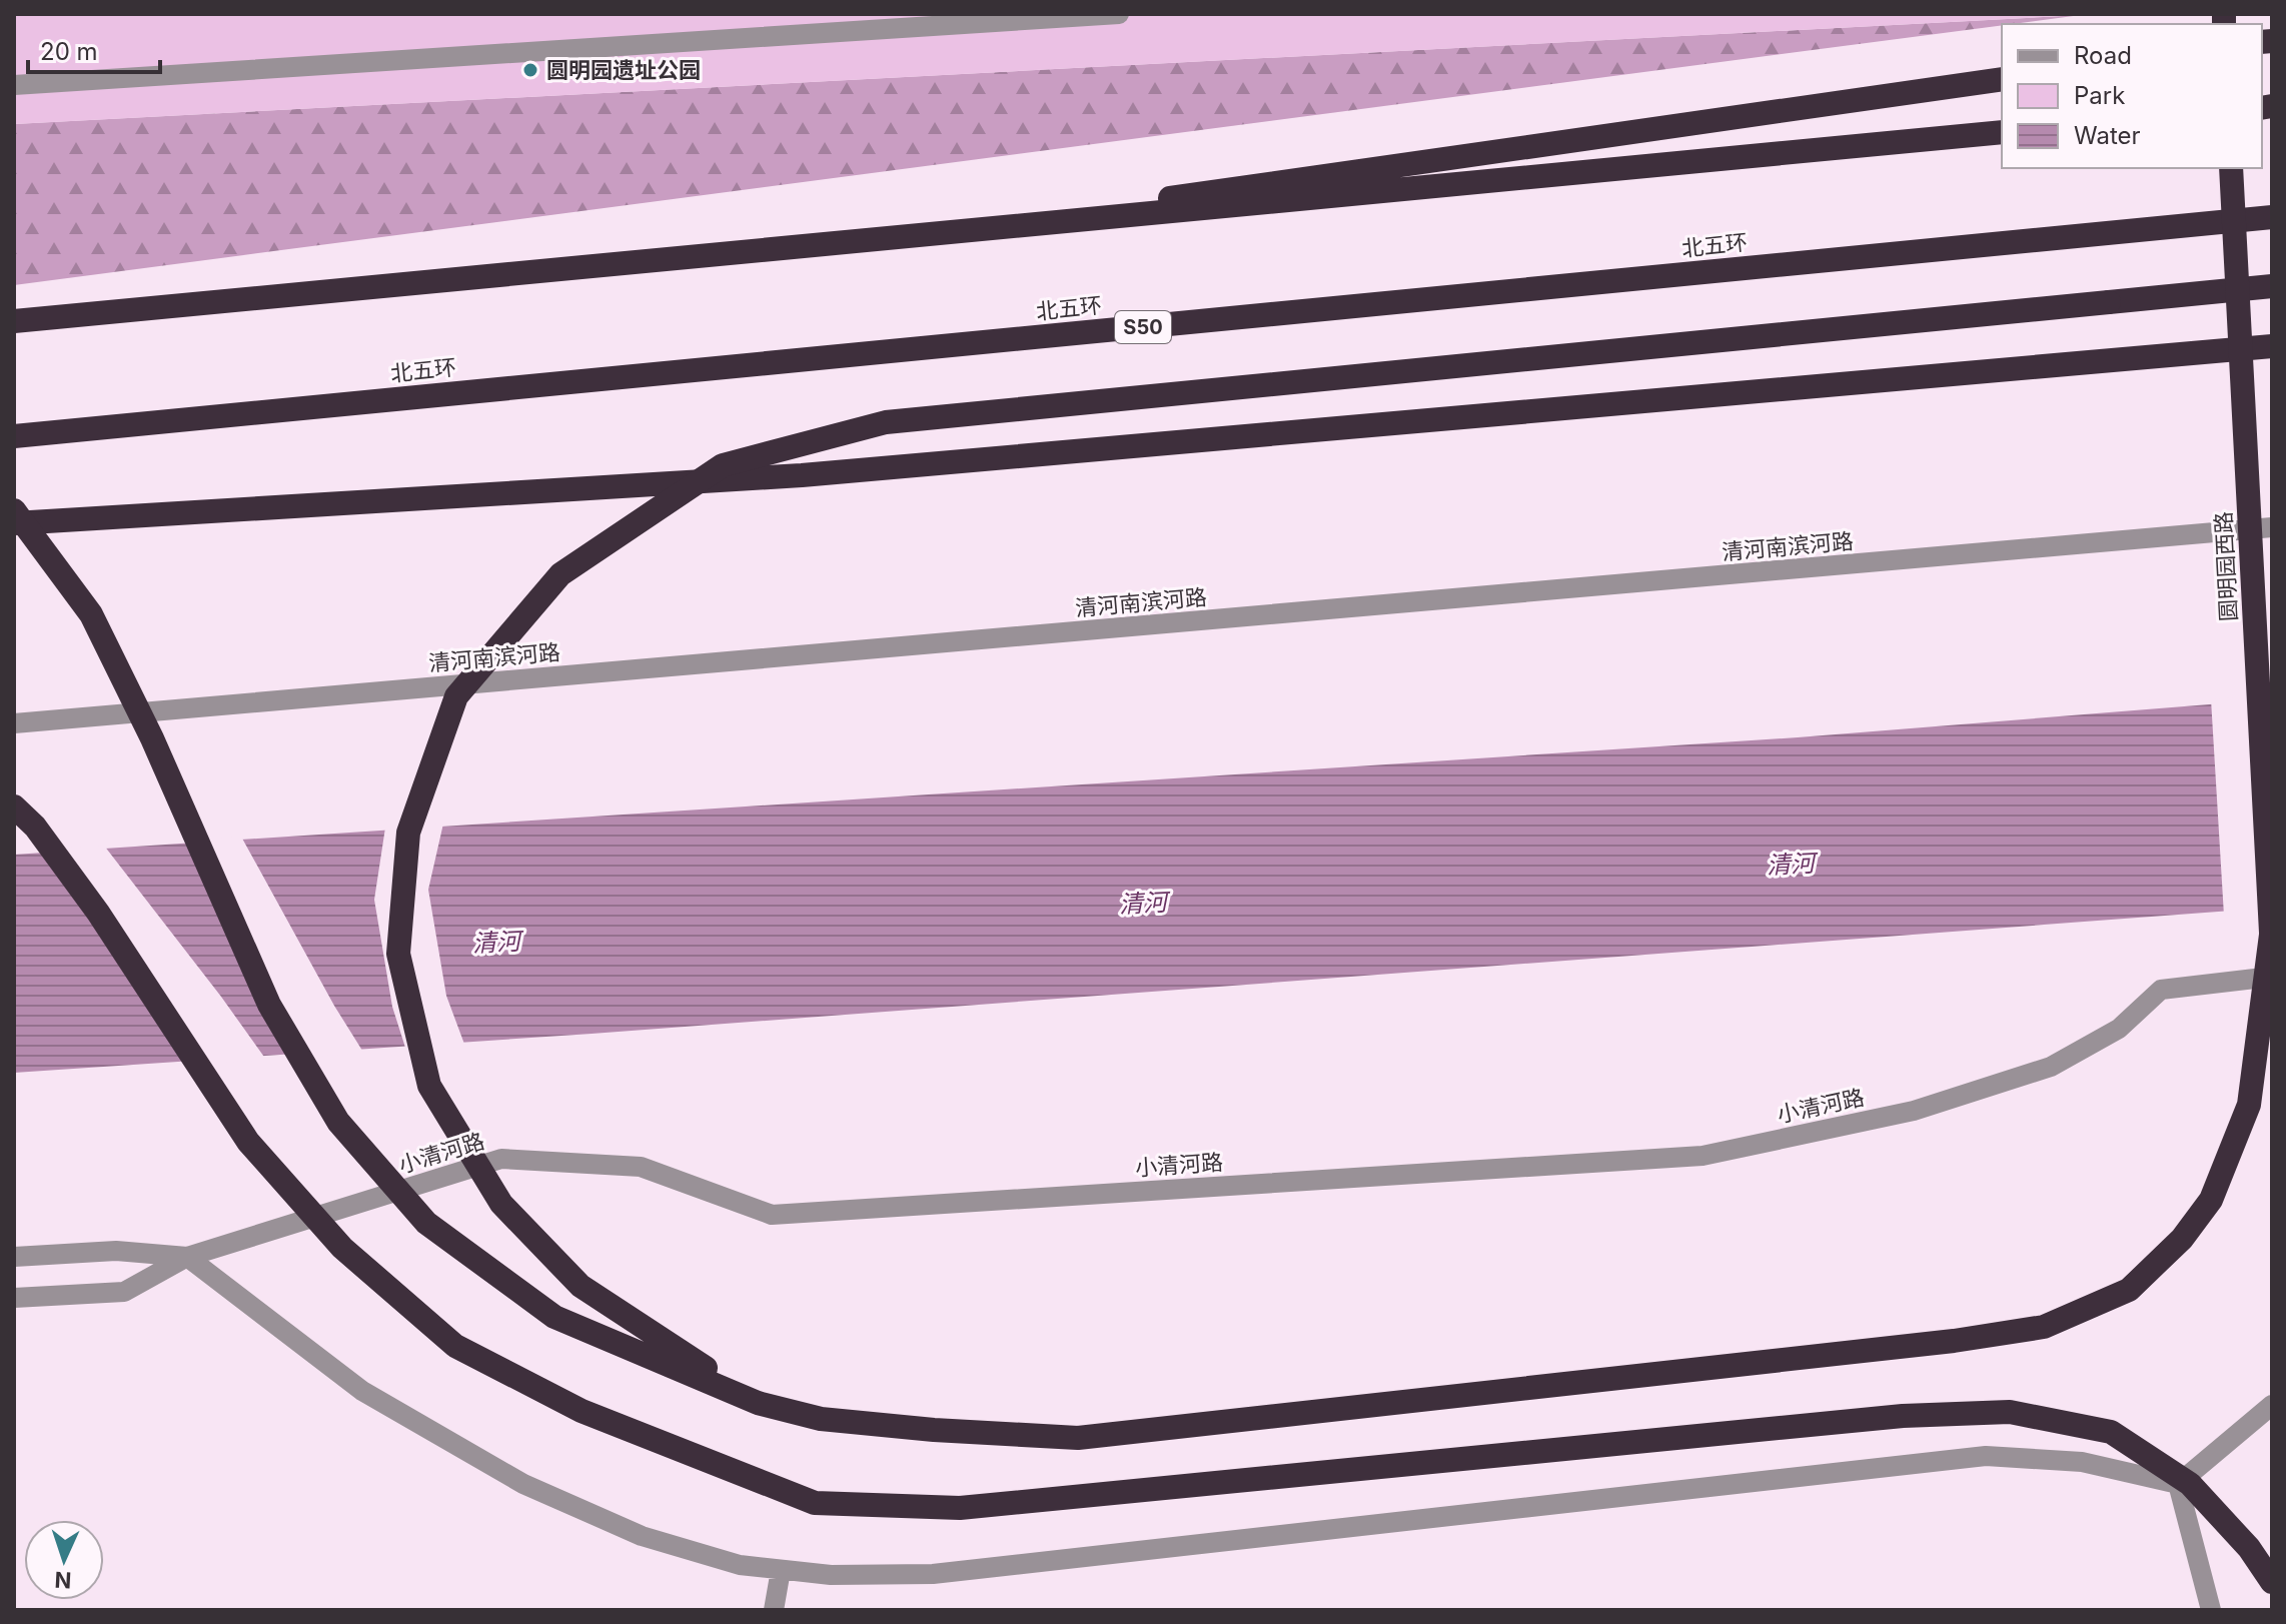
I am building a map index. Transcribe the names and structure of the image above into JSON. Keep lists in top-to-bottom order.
{
  "streets": {
    "highway": ["北五环", "S50", "圆明园西路"],
    "street": ["清河南滨河路", "小清河路"]
  },
  "water": ["清河"],
  "places": ["圆明园遗址公园"],
  "legend": ["Road", "Park", "Water"],
  "scale_bar": "20 m",
  "north": "bottom"
}
